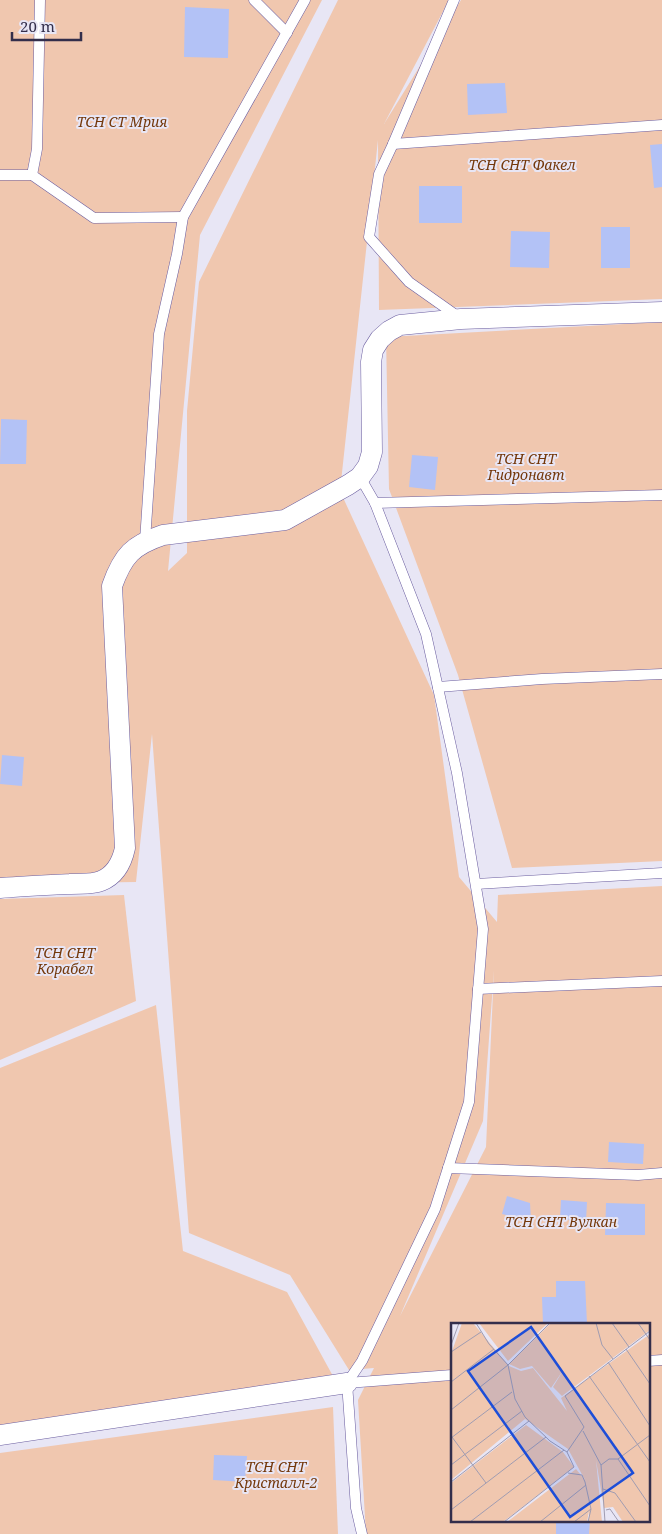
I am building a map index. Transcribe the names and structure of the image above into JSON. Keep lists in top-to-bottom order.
{
  "parks": [
    "ТСН СТ Мрия",
    "ТСН СНТ Факел",
    "ТСН СНТ Гидронавт",
    "ТСН СНТ Корабел",
    "ТСН СНТ Вулкан",
    "ТСН СНТ Кристалл-2"
  ],
  "scale_bar": "20 m"
}
